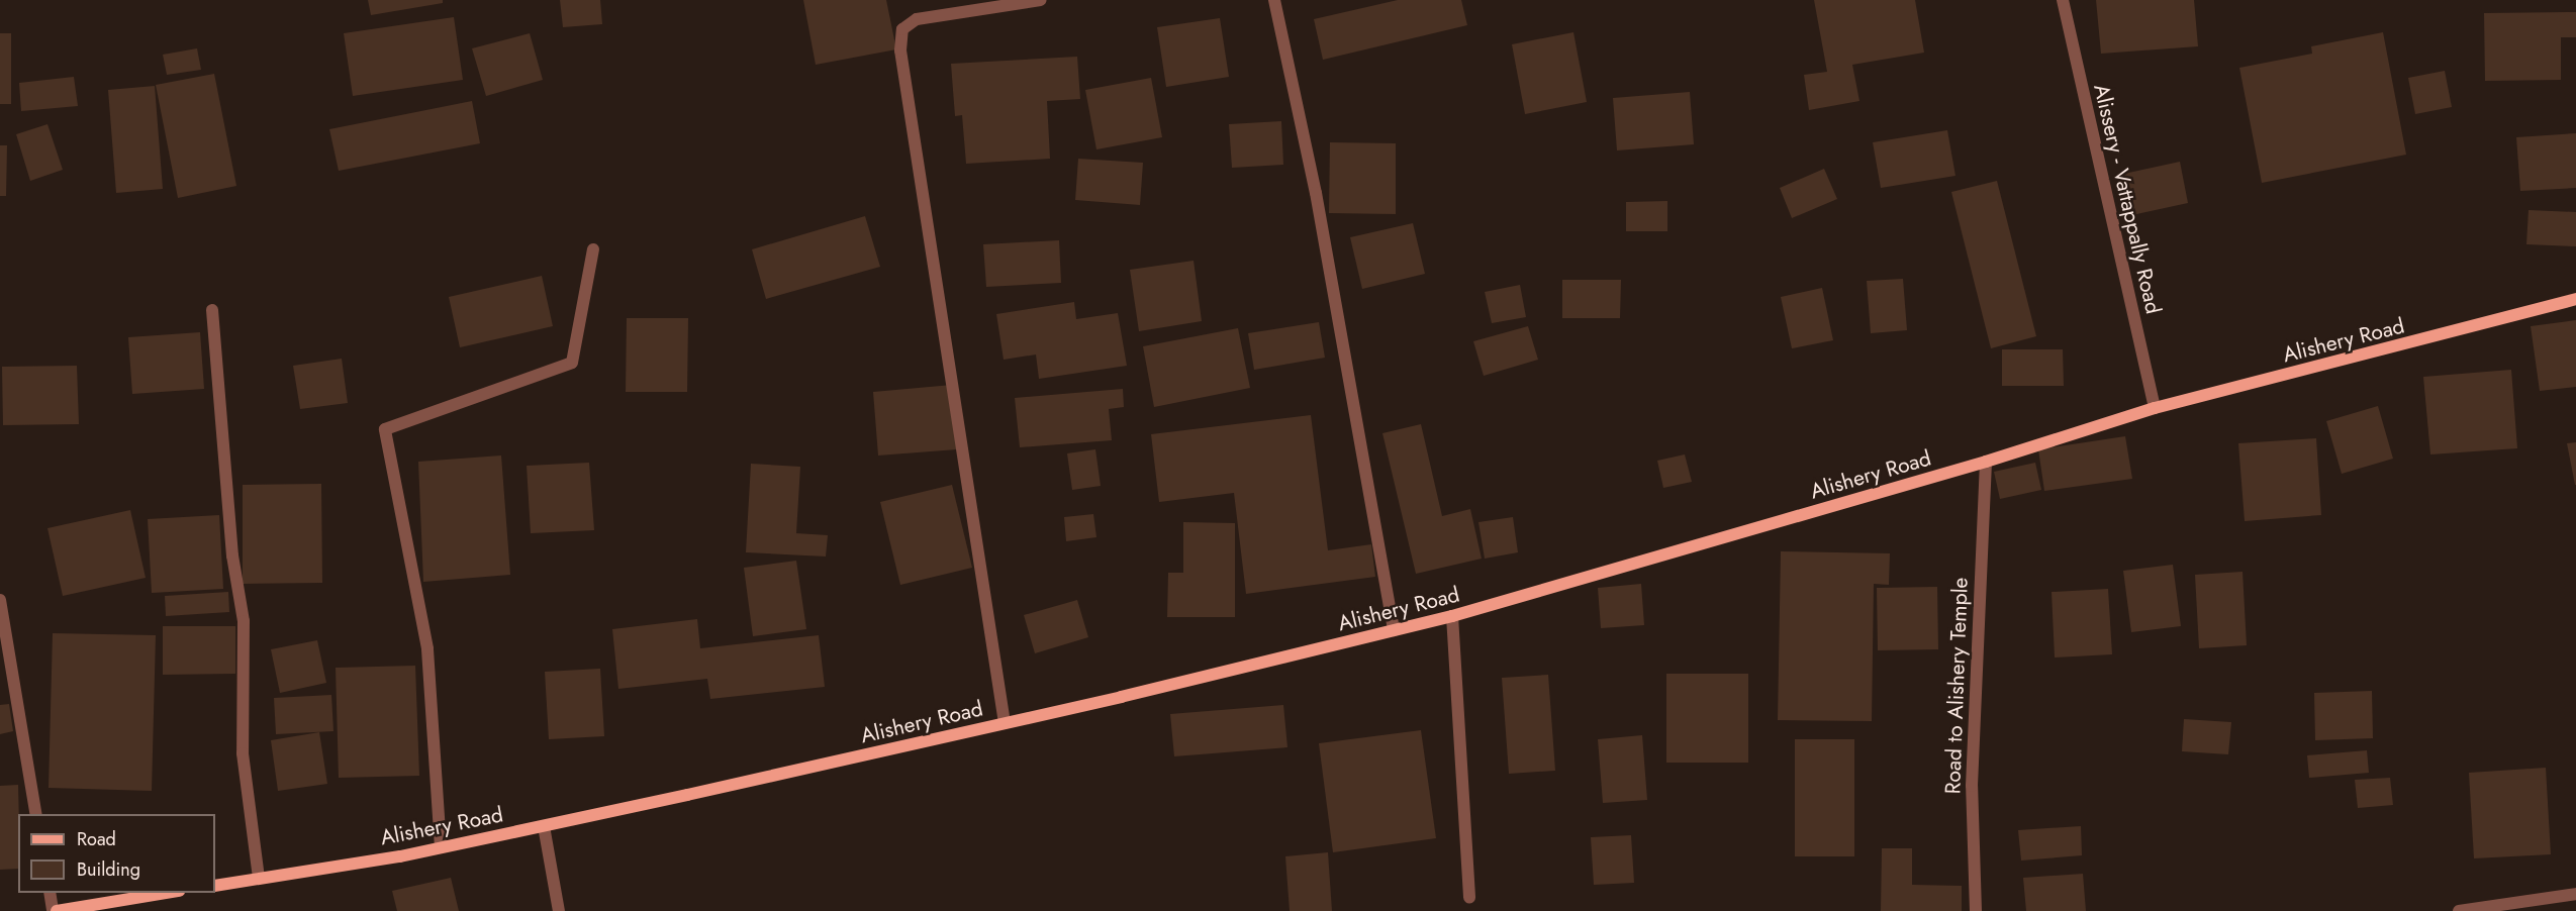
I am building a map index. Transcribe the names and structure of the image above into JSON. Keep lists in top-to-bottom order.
{
  "streets": {
    "main road": ["Alishery Road"],
    "street": ["Alissery - Vattappally Road", "Road to Alishery Temple"]
  },
  "crossings": [
    ["Alissery - Vattappally Road", "Alishery Road"],
    ["Alishery Road", "Road to Alishery Temple"]
  ],
  "legend": ["Road", "Building"]
}
